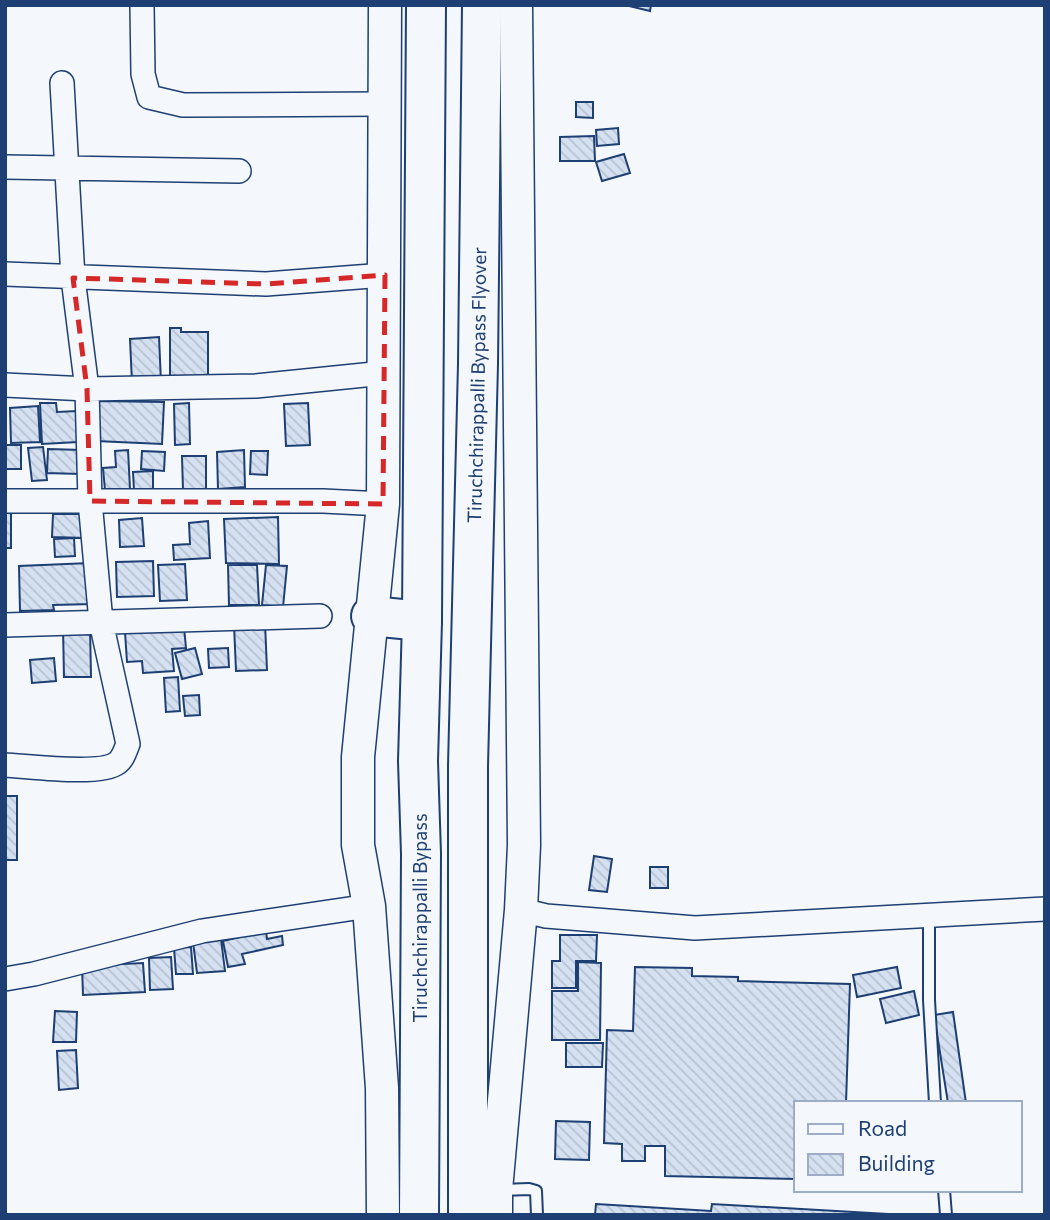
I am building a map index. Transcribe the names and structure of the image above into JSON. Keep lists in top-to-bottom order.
{
  "streets": {
    "highway": ["Tiruchchirappalli Bypass Flyover", "Tiruchchirappalli Bypass"]
  },
  "legend": ["Road", "Building"]
}
